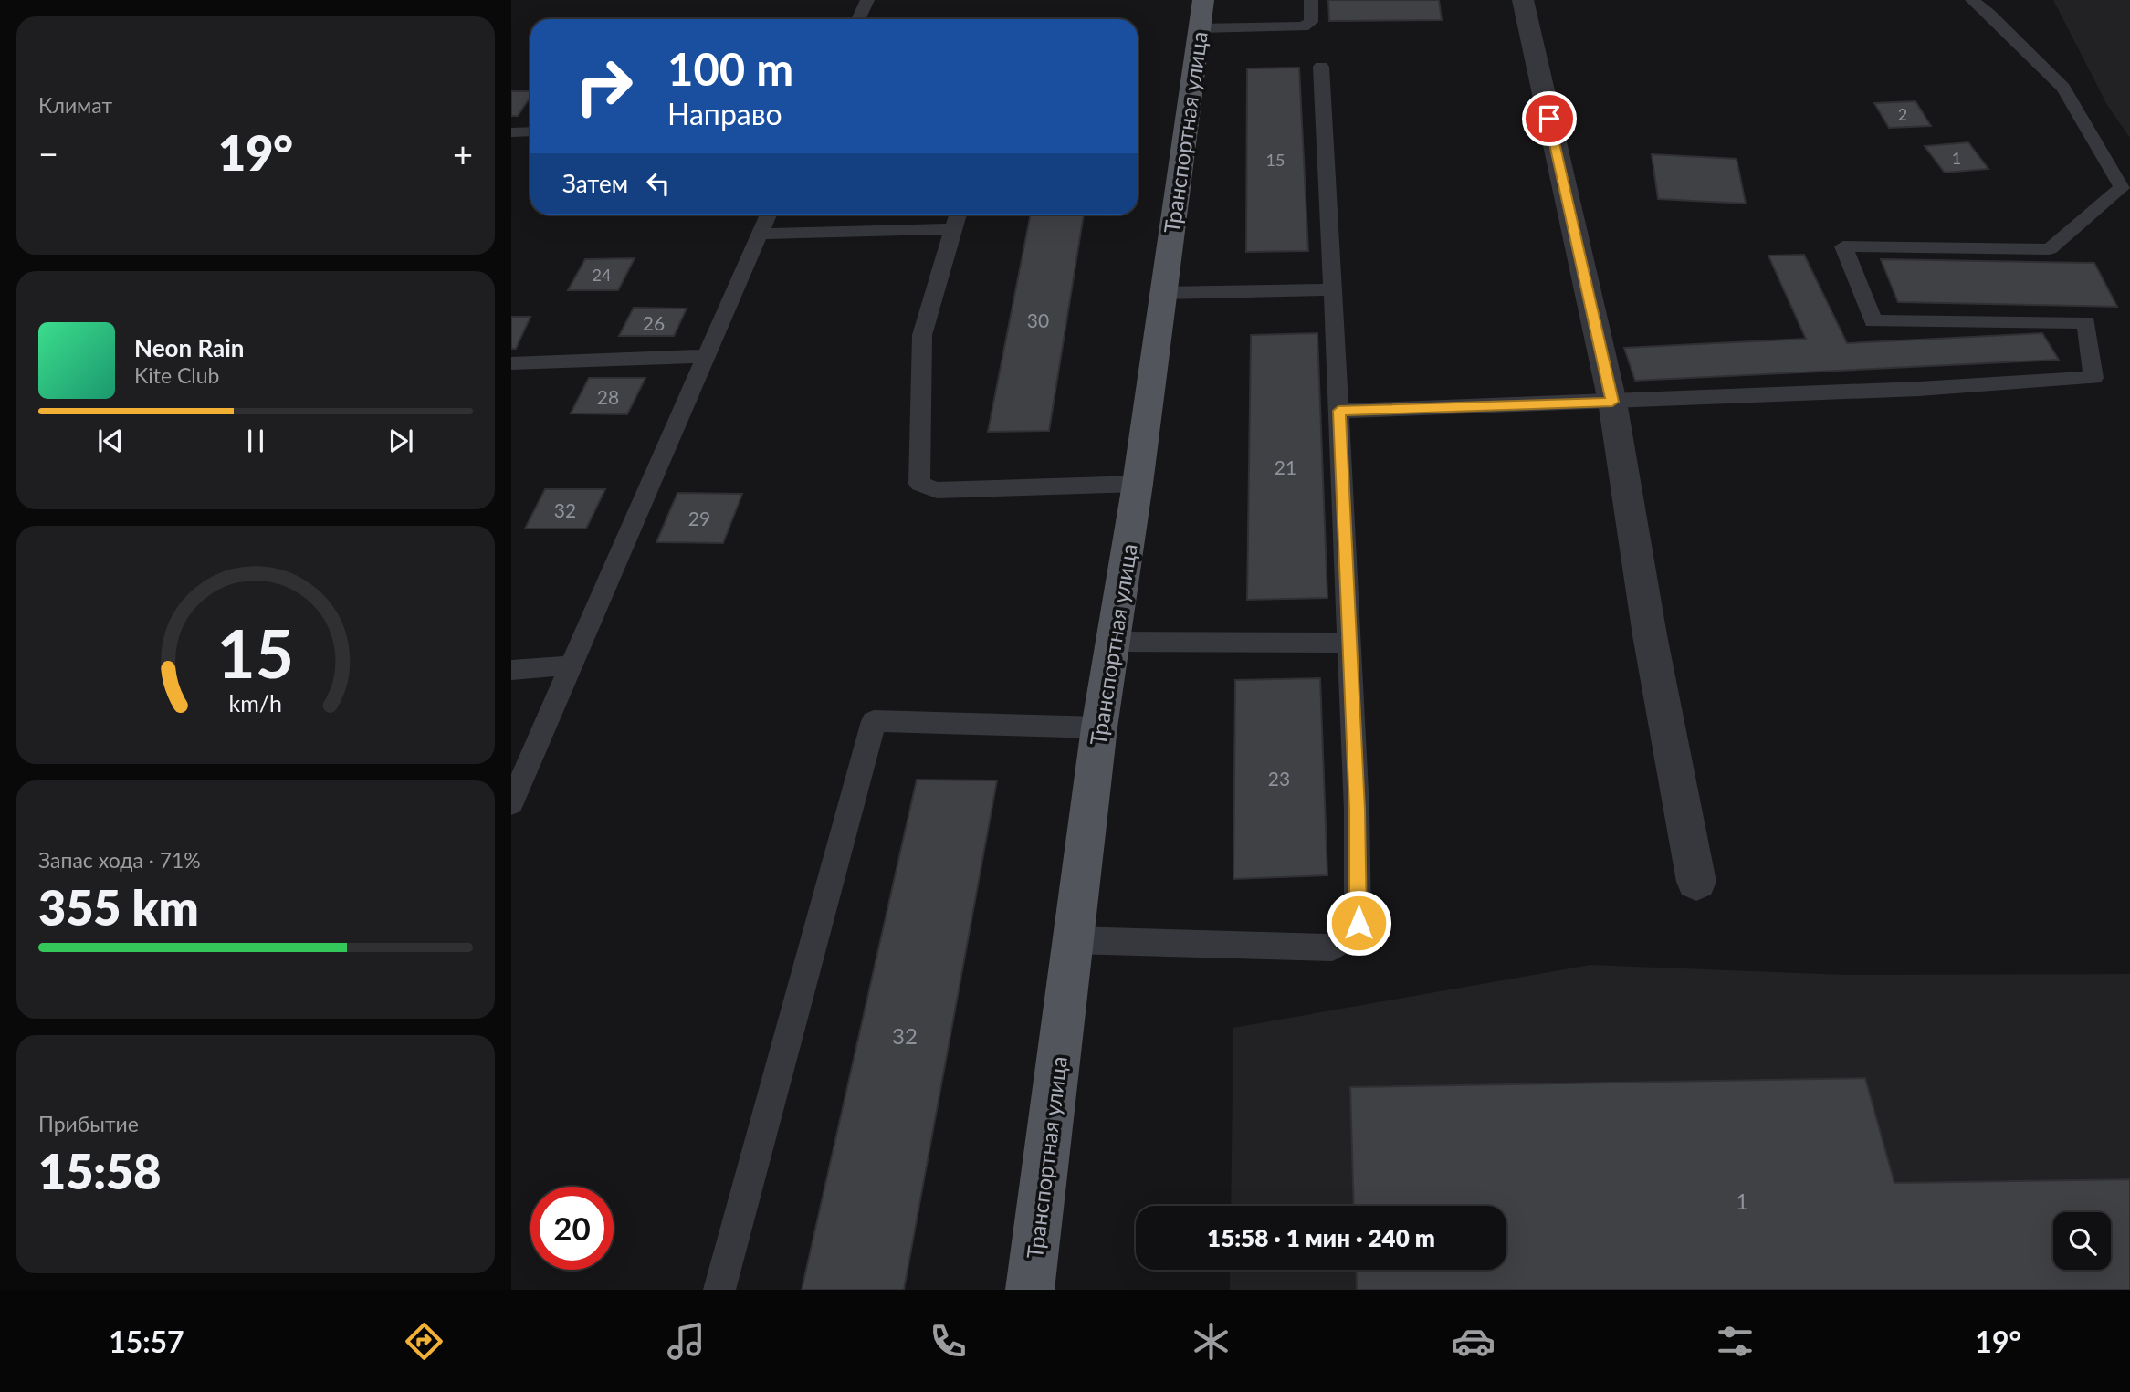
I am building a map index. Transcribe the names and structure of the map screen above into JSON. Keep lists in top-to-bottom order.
{
  "streets": {
    "main road": ["Транспортная улица"]
  },
  "house_numbers": [
    "2",
    "1",
    "15",
    "24",
    "30",
    "26",
    "28",
    "21",
    "32",
    "29",
    "23",
    "32",
    "1"
  ],
  "page": {
    "tile": [
      "Климат",
      ["Запас хода · 71%", "355 km"],
      ["Прибытие", "15:58"]
    ],
    "turn": ["100 m", "Направо"],
    "heat": ["−", "19°", "+"],
    "then": "Затем",
    "song": ["Neon Rain", "Kite Club"],
    "limit": "20",
    "trip": "15:58 · 1 мин · 240 m",
    "tabs": ["15:57", "19°"],
    "gauge": ["15", "km/h"]
  }
}
